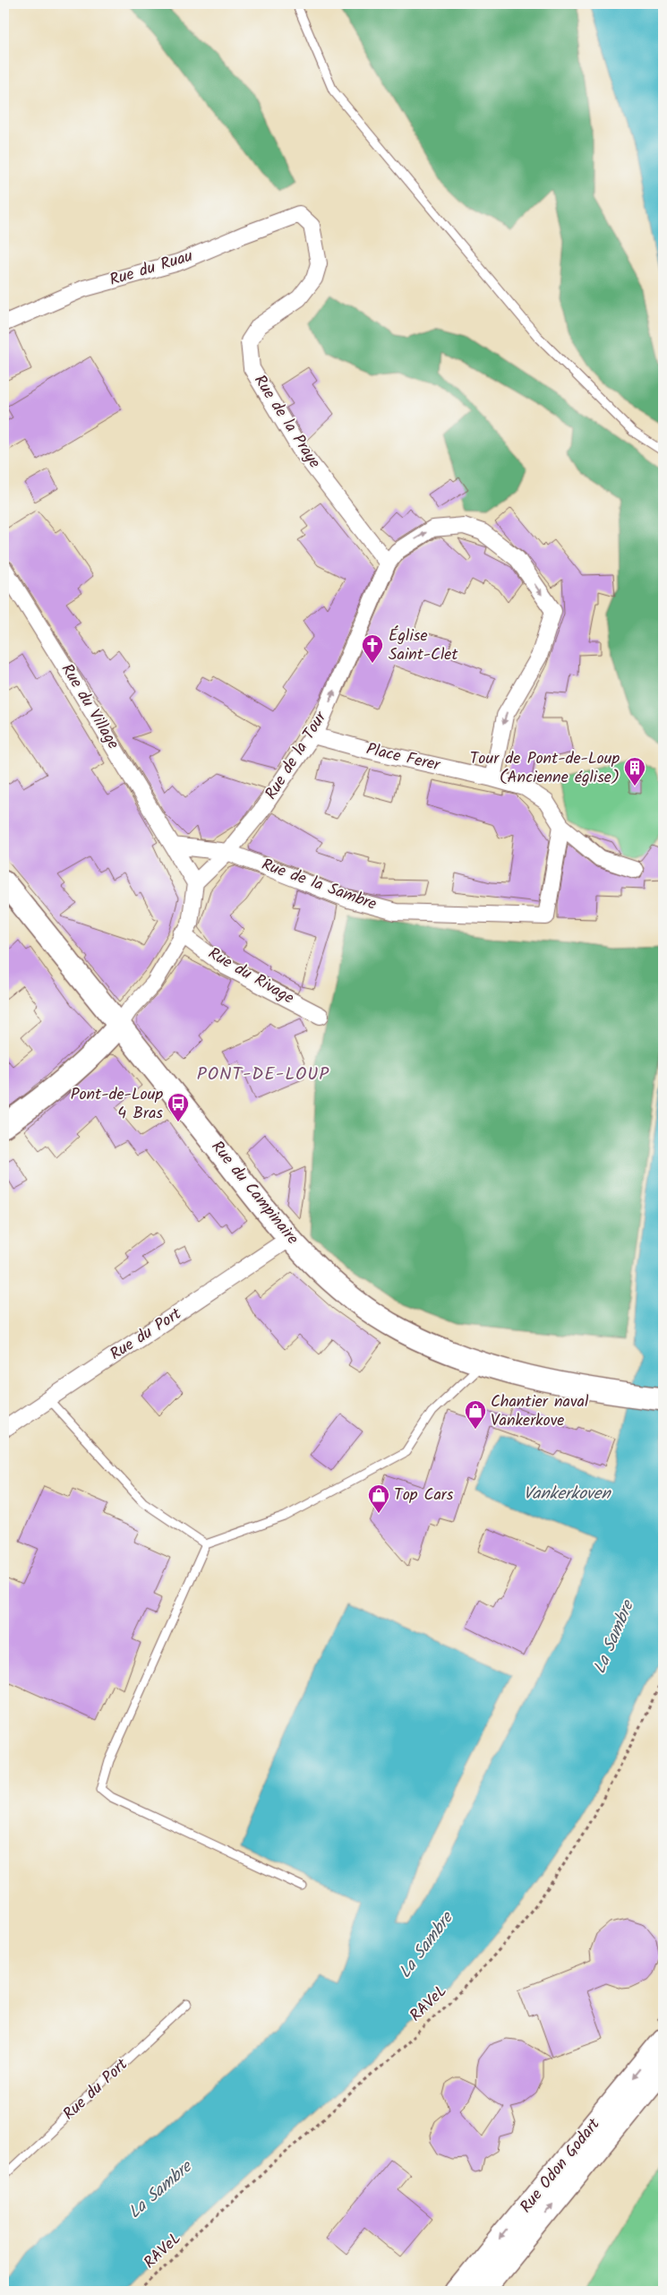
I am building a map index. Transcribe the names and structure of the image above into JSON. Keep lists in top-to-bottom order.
{
  "streets": {
    "main road": ["Rue du Campinaire", "Rue Odon Godart"],
    "street": [
      "Rue du Ruau",
      "Rue de la Praye",
      "Rue du Village",
      "Rue de la Tour",
      "Place Ferer",
      "Rue de la Sambre",
      "Rue du Rivage",
      "Rue du Port"
    ],
    "path": ["RAVeL"]
  },
  "crossings": [
    ["Rue du Ruau", "Rue de la Praye"],
    ["Rue de la Praye", "Rue de la Tour"],
    ["Rue du Village", "Rue de la Tour"],
    ["Rue du Village", "Rue de la Sambre"],
    ["Rue de la Tour", "Place Ferer"],
    ["Rue de la Tour", "Rue de la Sambre"],
    ["Rue du Campinaire", "Rue du Port"]
  ],
  "districts": ["PONT-DE-LOUP"],
  "water": ["Vankerkoven", "La Sambre"],
  "places": {
    "church": ["Église Saint-Clet"],
    "building": ["Tour de Pont-de-Loup (Ancienne église)"],
    "bus stop": ["Pont-de-Loup 4 Bras"],
    "shop": ["Chantier naval Vankerkove", "Top Cars"]
  }
}
